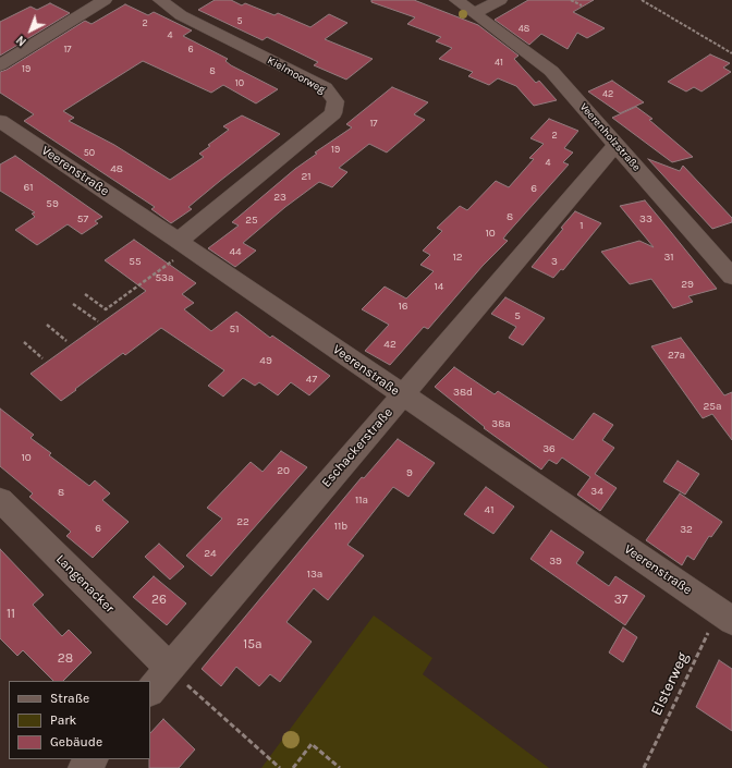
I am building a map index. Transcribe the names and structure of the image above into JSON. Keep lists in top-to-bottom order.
{
  "streets": {
    "street": [
      "Kielmoorweg",
      "Veerenholzstraße",
      "Veerenstraße",
      "Eschackerstraße",
      "Langenacker"
    ],
    "path": ["Elsterweg"]
  },
  "crossings": [
    ["Kielmoorweg", "Veerenstraße"],
    ["Veerenholzstraße", "Eschackerstraße"],
    ["Veerenstraße", "Eschackerstraße"],
    ["Veerenstraße", "Elsterweg"],
    ["Eschackerstraße", "Langenacker"]
  ],
  "house_numbers": [
    "5",
    "2",
    "48",
    "4",
    "17",
    "6",
    "41",
    "19",
    "8",
    "10",
    "42",
    "17",
    "2",
    "19",
    "50",
    "4",
    "48",
    "21",
    "61",
    "6",
    "23",
    "59",
    "8",
    "57",
    "33",
    "25",
    "1",
    "10",
    "44",
    "12",
    "31",
    "55",
    "3",
    "53a",
    "29",
    "14",
    "16",
    "5",
    "51",
    "42",
    "27a",
    "49",
    "47",
    "38d",
    "25a",
    "38a",
    "36",
    "10",
    "20",
    "9",
    "34",
    "8",
    "11a",
    "41",
    "22",
    "11b",
    "6",
    "32",
    "24",
    "39",
    "13a",
    "26",
    "37",
    "11",
    "15a",
    "28"
  ],
  "legend": ["Straße", "Park", "Gebäude"],
  "north": "bottom left"
}
